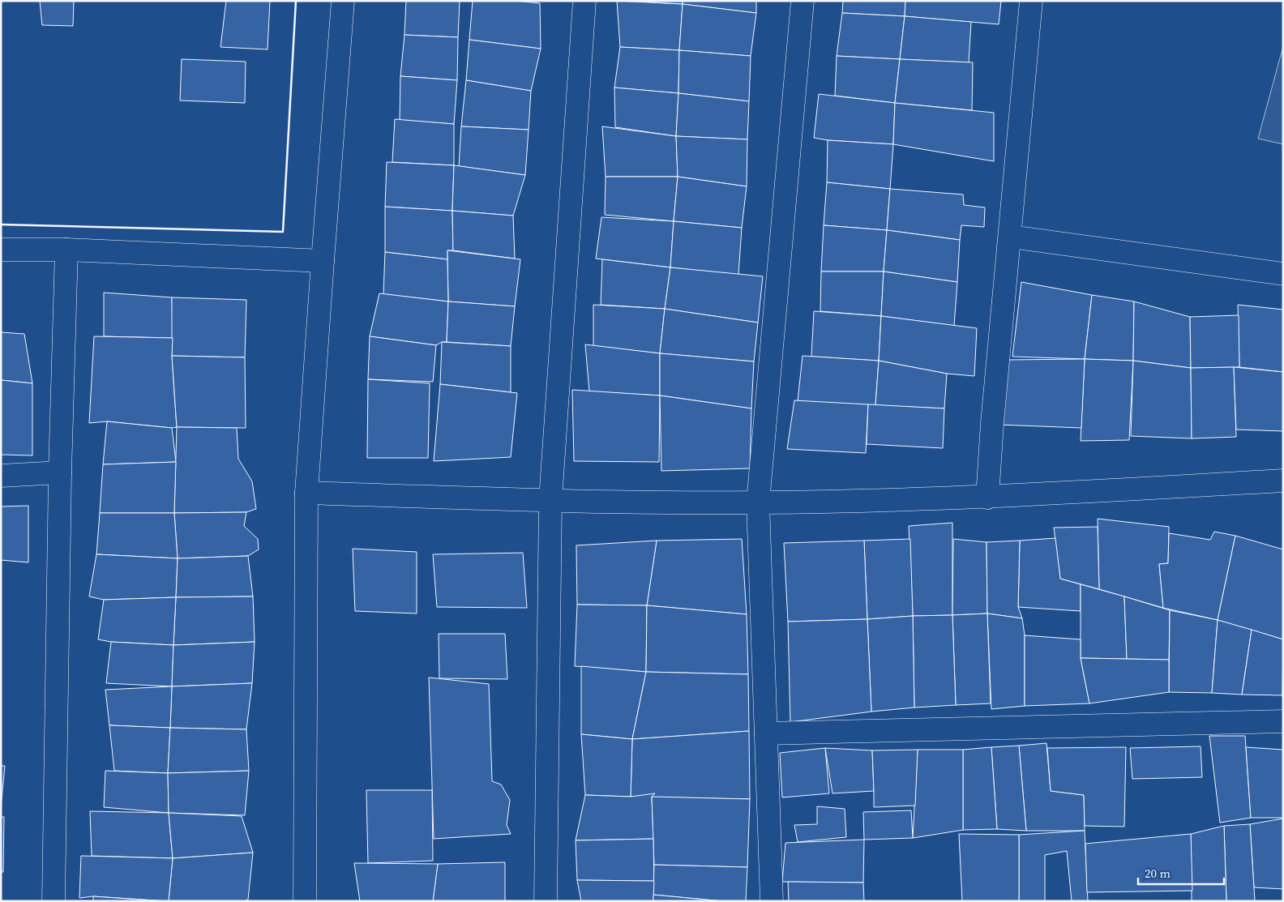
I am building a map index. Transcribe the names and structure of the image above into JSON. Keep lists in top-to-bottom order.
{
  "scale_bar": "20 m"
}
